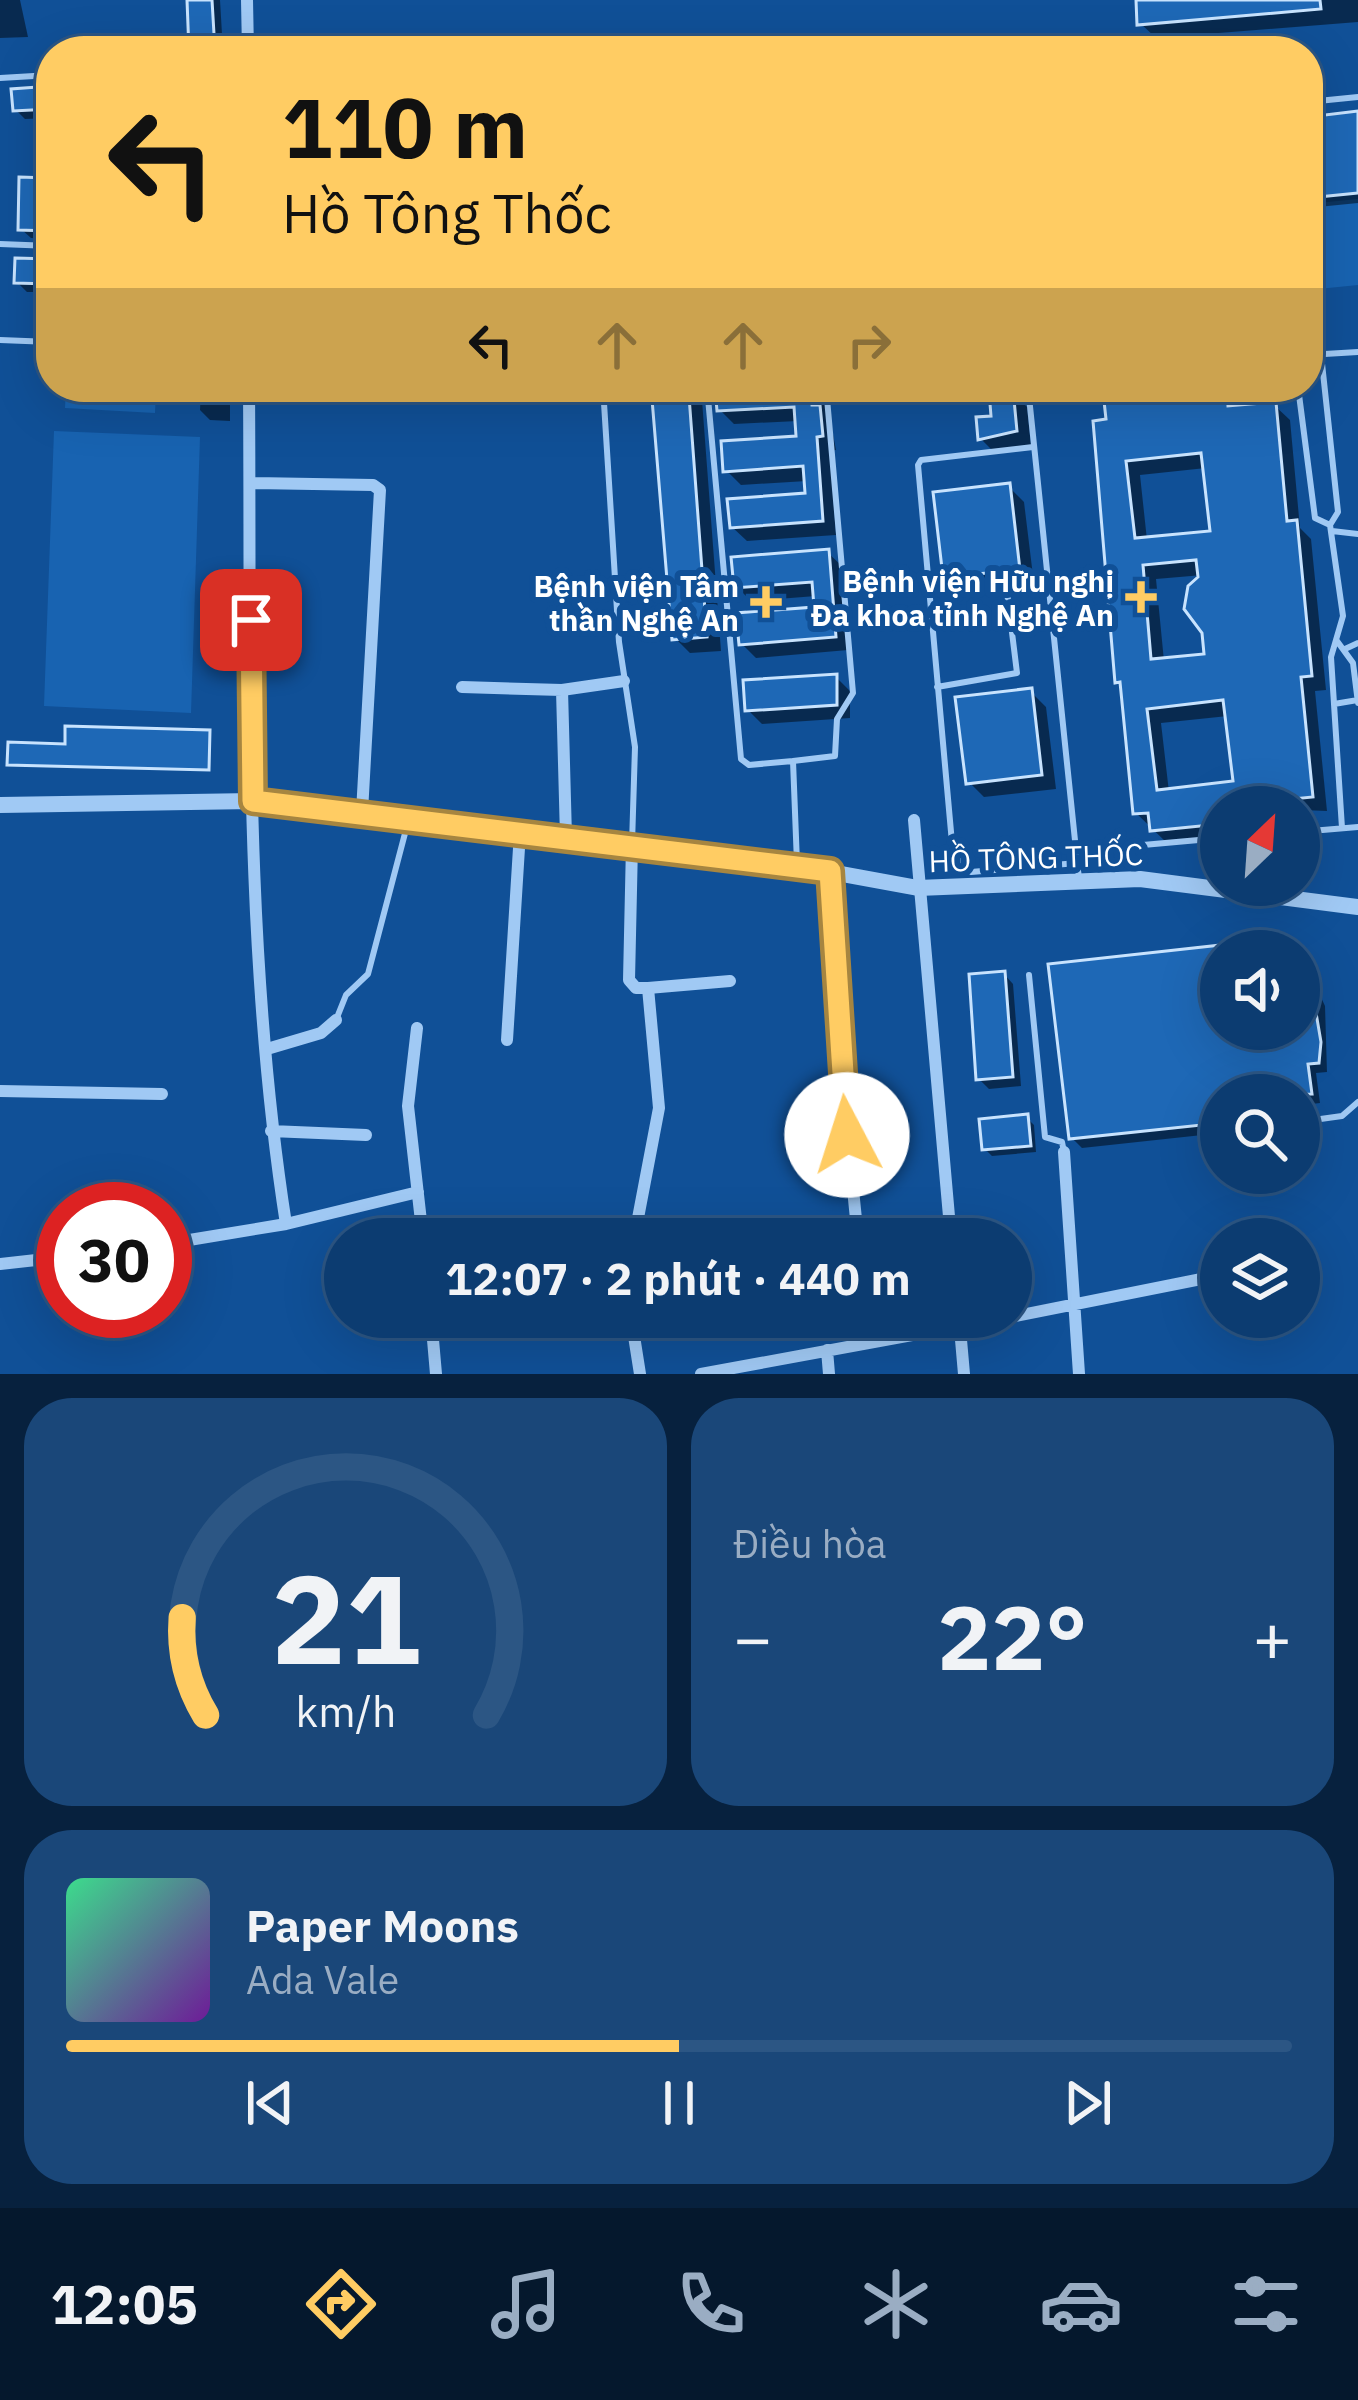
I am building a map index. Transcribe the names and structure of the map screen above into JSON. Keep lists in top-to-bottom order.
{
  "streets": {
    "street": ["HỒ TÔNG THỐC"]
  },
  "places": {
    "health": ["Bệnh viện Hữu nghị Đa khoa tỉnh Nghệ An", "Bệnh viện Tâm thần Nghệ An"]
  },
  "north": "top right",
  "page": {
    "turn": ["110 m", "Hồ Tông Thốc"],
    "limit": "30",
    "trip": "12:07 · 2 phút · 440 m",
    "tile": "Điều hòa",
    "heat": ["−", "22°", "+"],
    "song": ["Paper Moons", "Ada Vale"],
    "tabs": "12:05",
    "gauge": ["21", "km/h"]
  }
}
